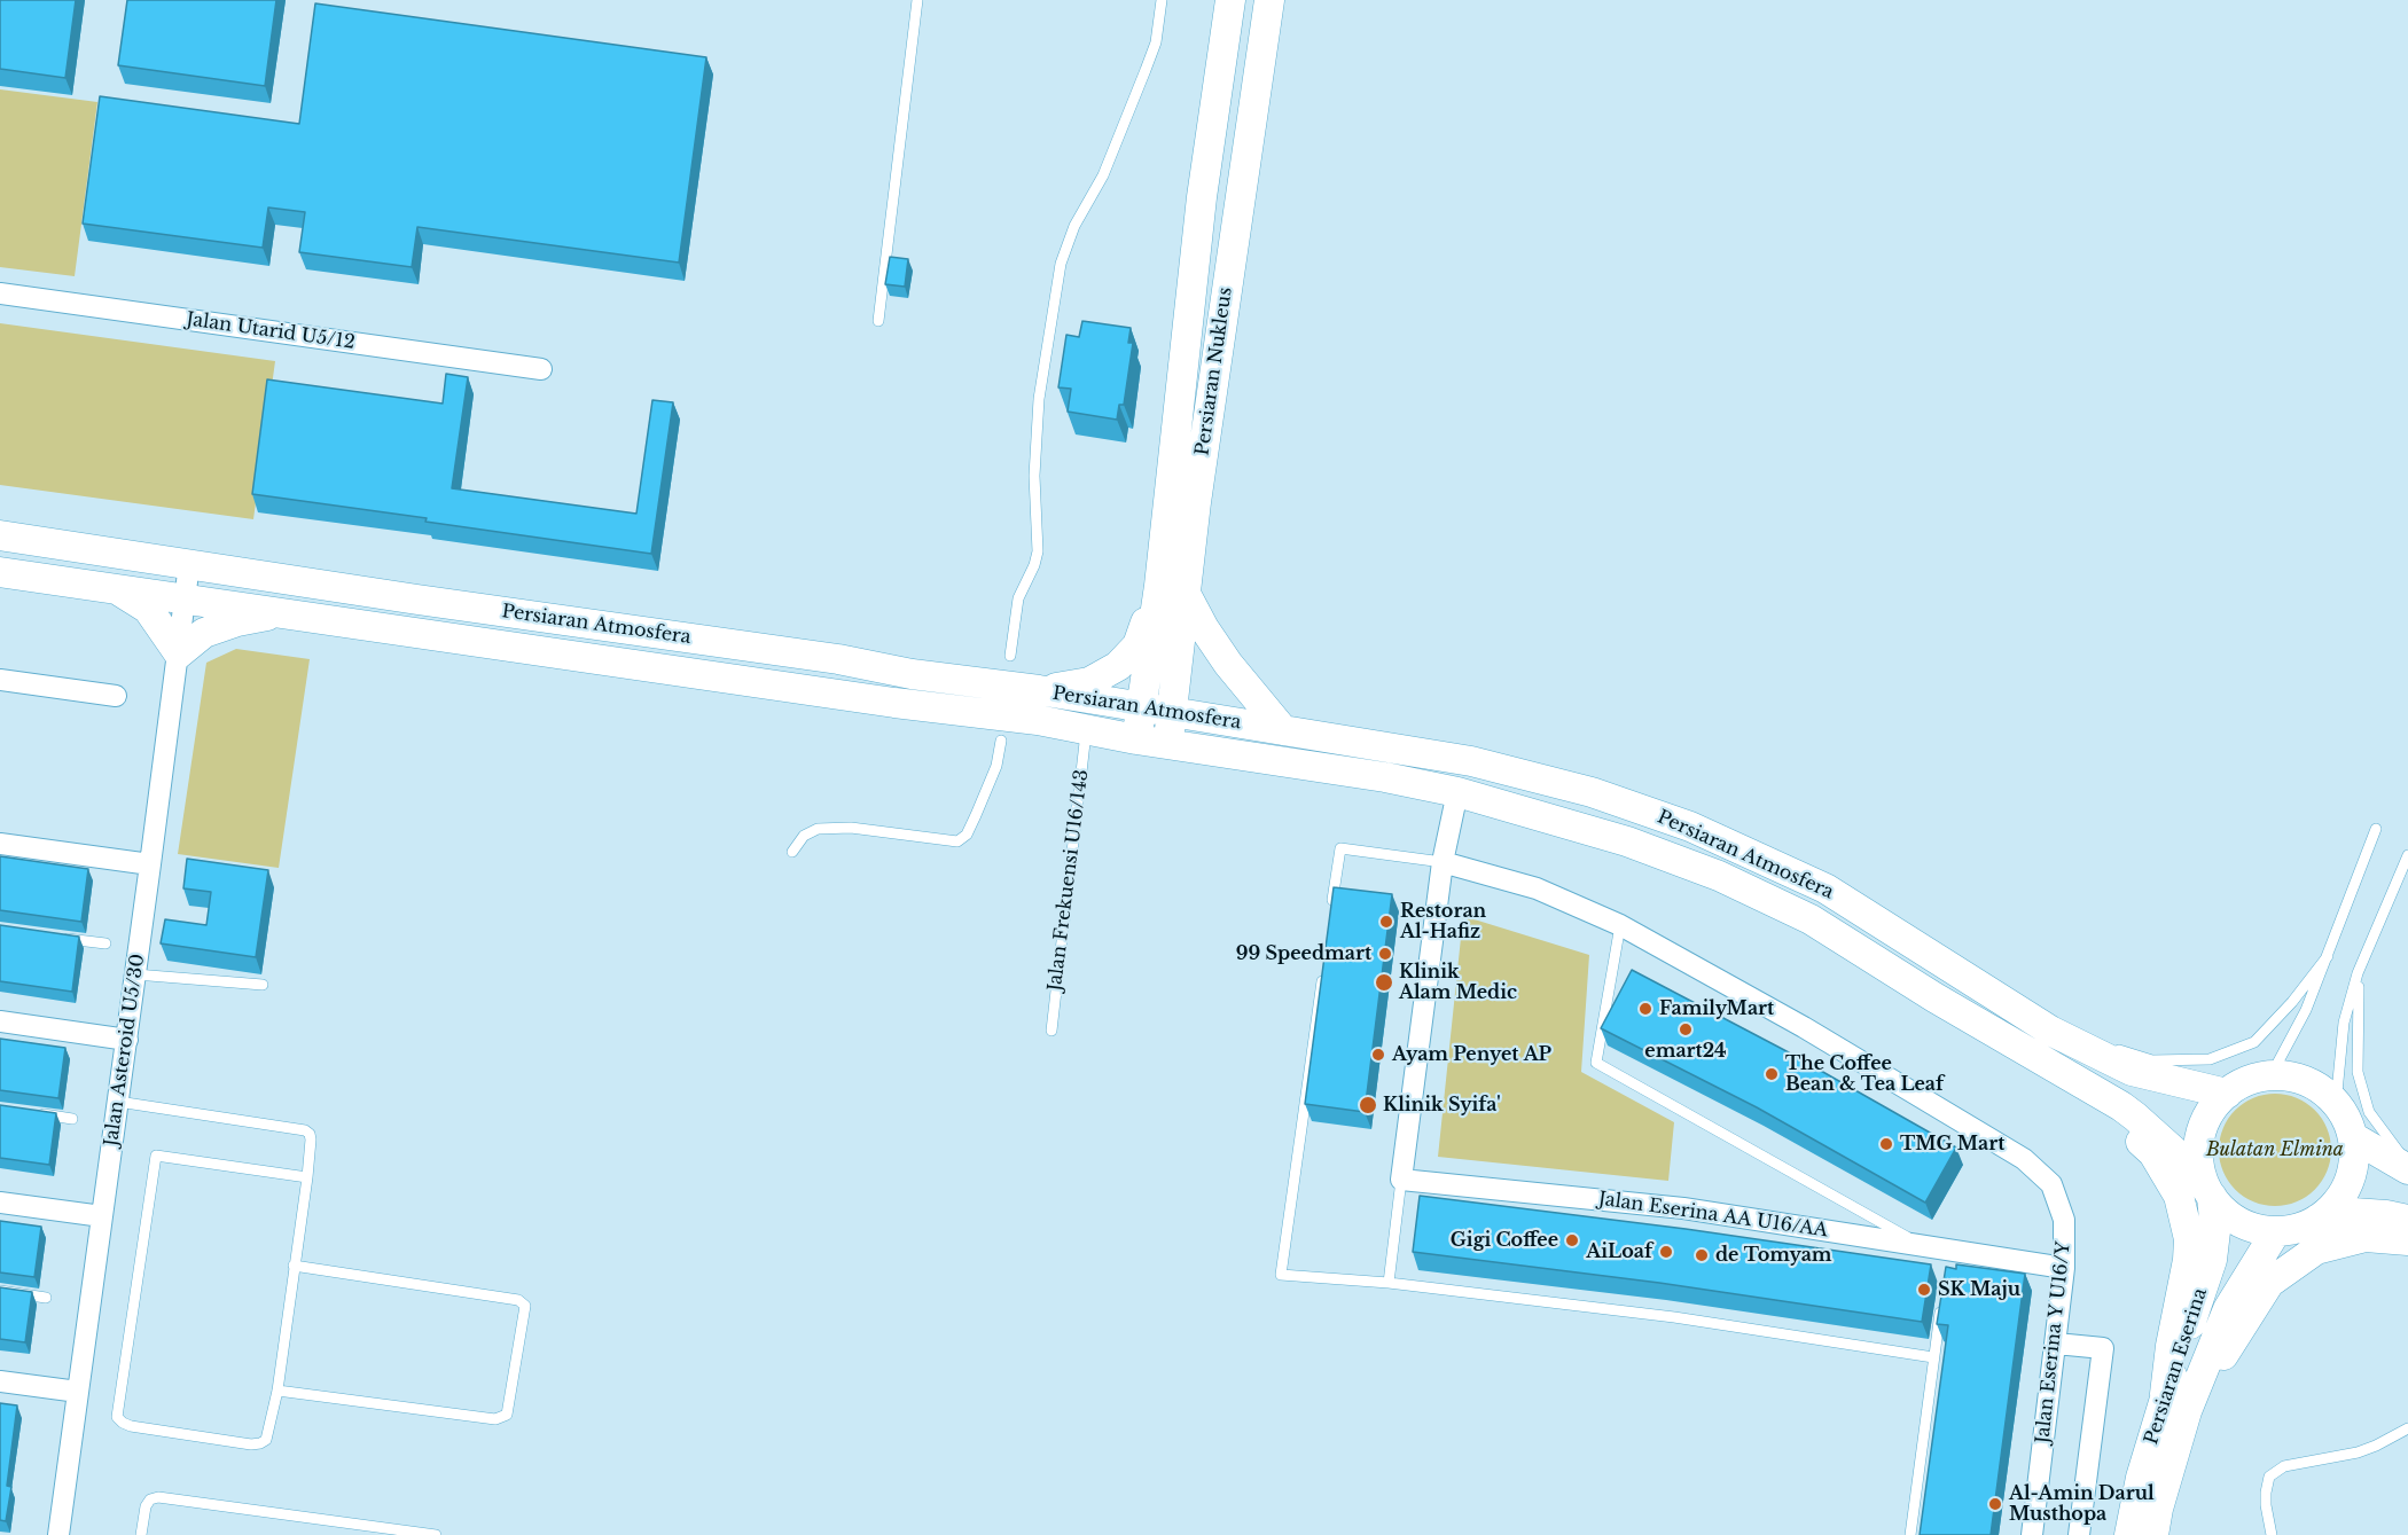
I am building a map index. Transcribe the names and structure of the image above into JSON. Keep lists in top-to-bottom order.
{
  "streets": {
    "street": [
      "Jalan Utarid U5/12",
      "Persiaran Nukleus",
      "Persiaran Atmosfera",
      "Jalan Asteroid U5/30",
      "Jalan Eserina AA U16/AA",
      "Jalan Eserina Y U16/Y",
      "Persiaran Eserina"
    ],
    "lane": ["Jalan Frekuensi U16/143"]
  },
  "crossings": [
    ["Persiaran Nukleus", "Persiaran Atmosfera"],
    ["Persiaran Atmosfera", "Jalan Frekuensi U16/143"],
    ["Persiaran Atmosfera", "Jalan Asteroid U5/30"],
    ["Persiaran Atmosfera", "Persiaran Eserina"],
    ["Jalan Eserina AA U16/AA", "Jalan Eserina Y U16/Y"]
  ],
  "parks": ["Bulatan Elmina"],
  "places": [
    "Restoran Al-Hafiz",
    "99 Speedmart",
    "Klinik Alam Medic",
    "FamilyMart",
    "emart24",
    "Ayam Penyet AP",
    "The Coffee Bean & Tea Leaf",
    "Klinik Syifa'",
    "TMG Mart",
    "Gigi Coffee",
    "AiLoaf",
    "de Tomyam",
    "SK Maju",
    "Al-Amin Darul Musthopa"
  ]
}
